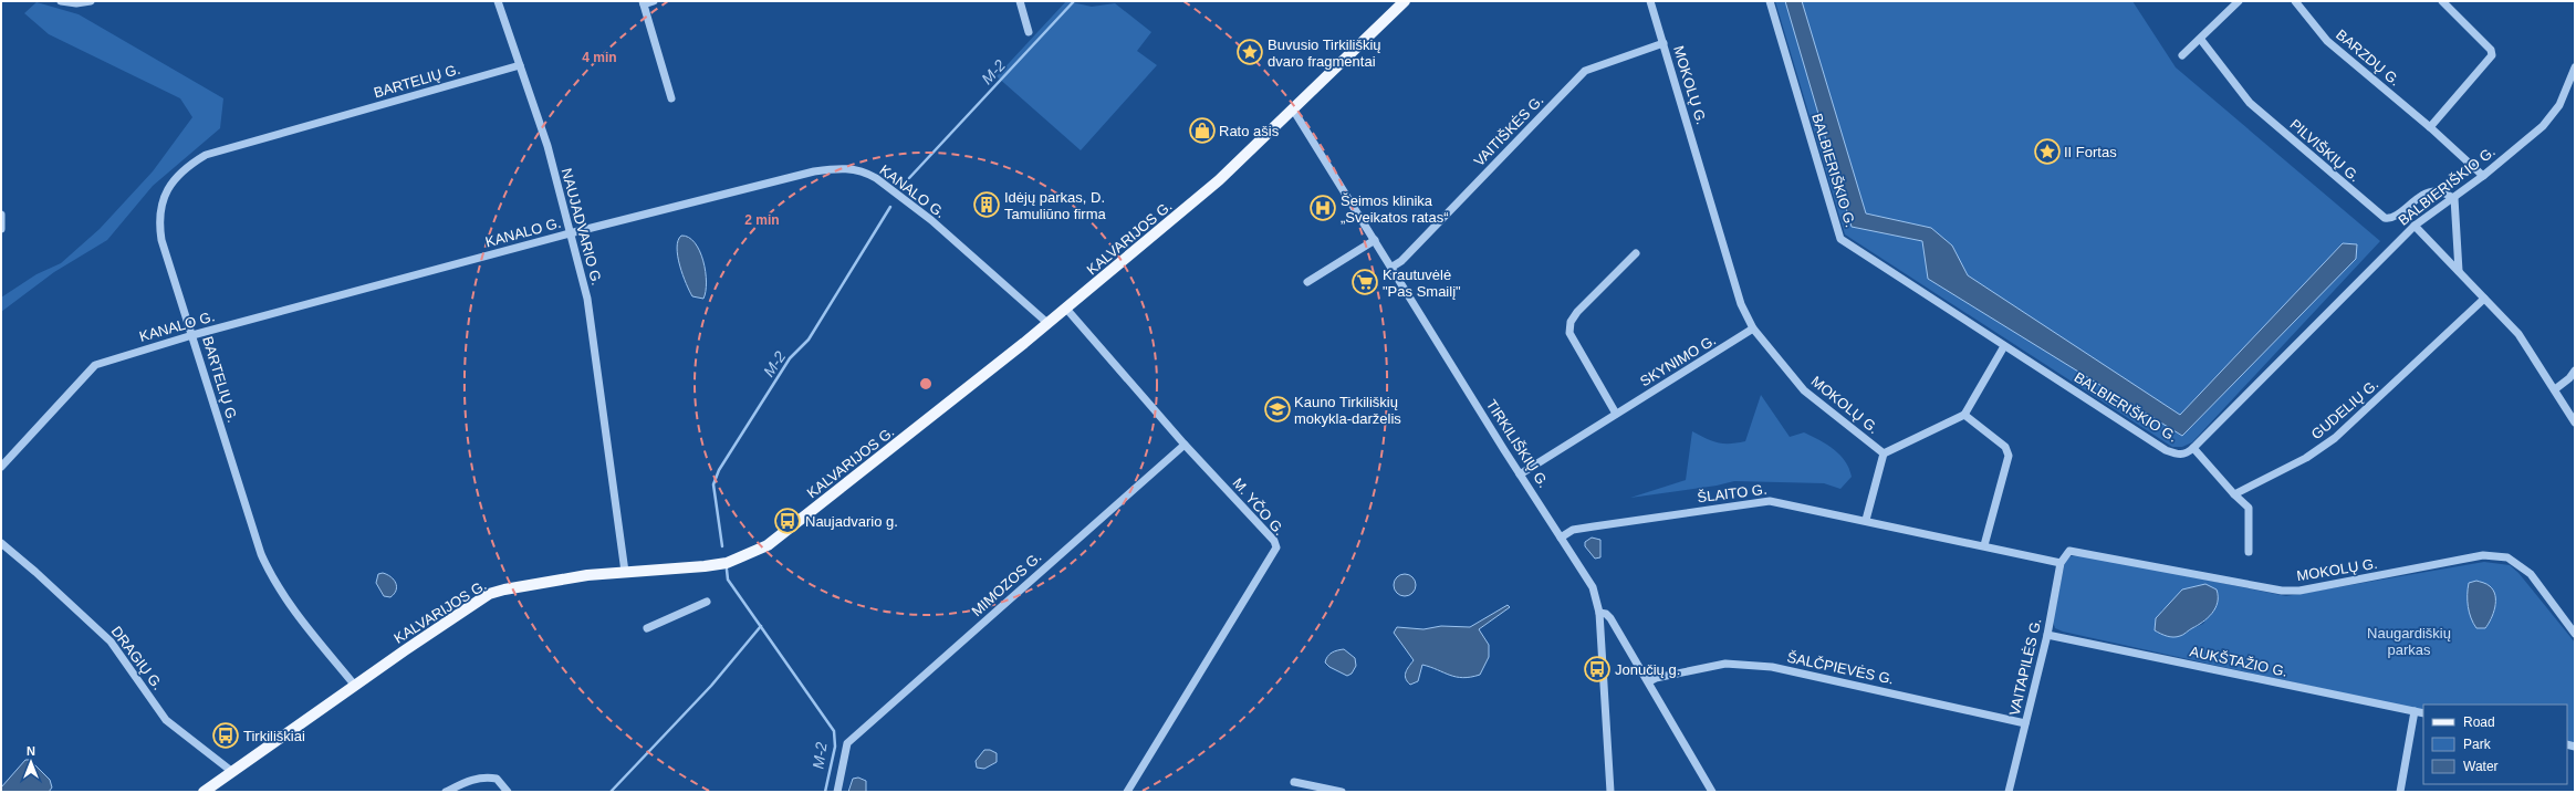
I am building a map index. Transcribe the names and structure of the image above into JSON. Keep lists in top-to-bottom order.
{
  "streets": {
    "main road": ["KALVARIJOS G."],
    "street": [
      "BARZDŲ G.",
      "BARTELIŲ G.",
      "MOKOLŲ G.",
      "VAITIŠKĖS G.",
      "PILVIŠKIŲ G.",
      "BALBIERIŠKIO G.",
      "KANALO G.",
      "NAUJADVARIO G.",
      "SKYNIMO G.",
      "GUDELIŲ G.",
      "TIRKILIŠKIŲ G.",
      "ŠLAITO G.",
      "M. YČO G.",
      "MIMOZOS G.",
      "DRAGIŲ G.",
      "AUKŠTAŽIO G.",
      "VAITAPILĖS G.",
      "ŠALČPIEVĖS G."
    ]
  },
  "crossings": [
    ["BARZDŲ G.", "BALBIERIŠKIO G."],
    ["BARTELIŲ G.", "KANALO G."],
    ["BARTELIŲ G.", "NAUJADVARIO G."],
    ["BARTELIŲ G.", "KALVARIJOS G."],
    ["MOKOLŲ G.", "VAITIŠKĖS G."],
    ["MOKOLŲ G.", "SKYNIMO G."],
    ["MOKOLŲ G.", "VAITAPILĖS G."],
    ["VAITIŠKĖS G.", "TIRKILIŠKIŲ G."],
    ["PILVIŠKIŲ G.", "BALBIERIŠKIO G."],
    ["KANALO G.", "NAUJADVARIO G."],
    ["KANALO G.", "KALVARIJOS G."],
    ["NAUJADVARIO G.", "KALVARIJOS G."],
    ["KALVARIJOS G.", "TIRKILIŠKIŲ G."],
    ["KALVARIJOS G.", "M. YČO G."],
    ["KALVARIJOS G.", "DRAGIŲ G."],
    ["SKYNIMO G.", "TIRKILIŠKIŲ G."],
    ["TIRKILIŠKIŲ G.", "ŠLAITO G."],
    ["M. YČO G.", "MIMOZOS G."],
    ["AUKŠTAŽIO G.", "VAITAPILĖS G."],
    ["VAITAPILĖS G.", "ŠALČPIEVĖS G."]
  ],
  "water": ["M-2"],
  "parks": ["Naugardiškių parkas"],
  "places": {
    "place": ["Buvusio Tirkiliškių dvaro fragmentai", "II Fortas"],
    "shop": ["Rato ašis"],
    "building": ["Idėjų parkas, D. Tamuliūno firma"],
    "hospital": ["Šeimos klinika „Sveikatos ratas“"],
    "supermarket": ["Krautuvėlė \"Pas Smailį\""],
    "school or university": ["Kauno Tirkiliškių mokykla-darželis"],
    "bus stop": ["Naujadvario g.", "Jonučių g.", "Tirkiliškiai"]
  },
  "legend": ["Road", "Park", "Water"],
  "north": "top",
  "rings": ["4 min", "2 min"]
}
